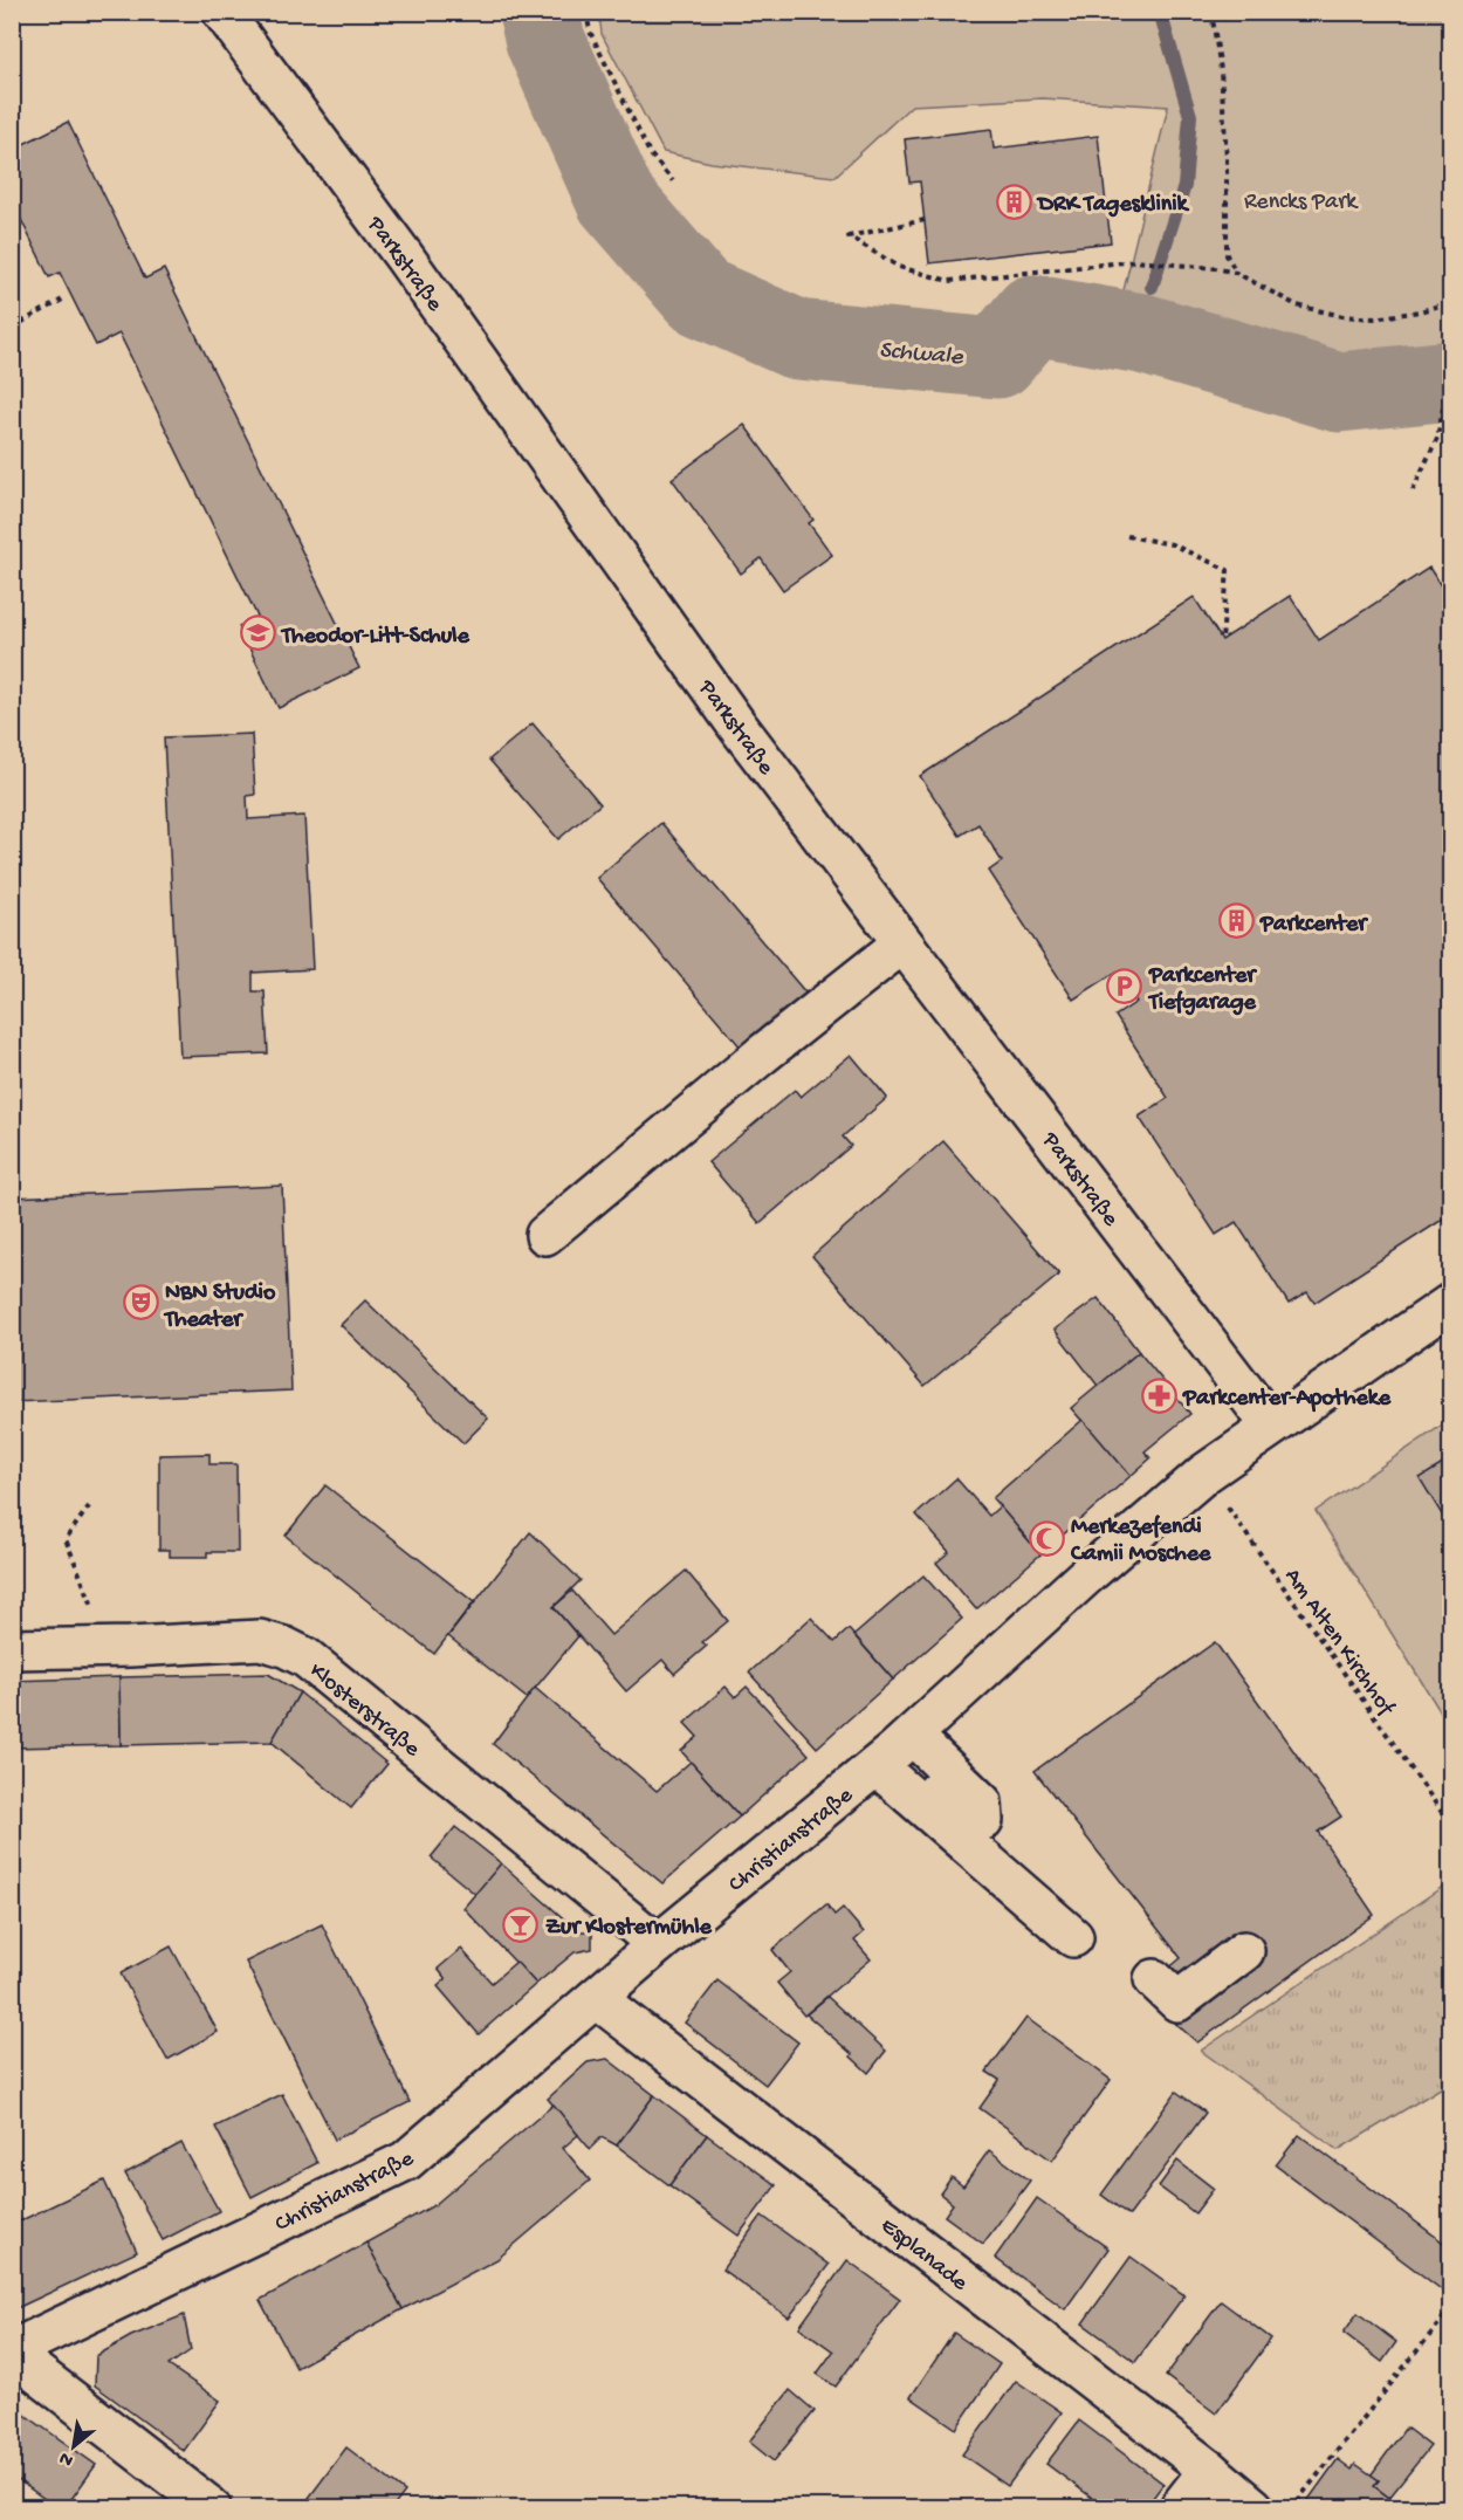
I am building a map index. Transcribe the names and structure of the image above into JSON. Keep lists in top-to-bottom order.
{
  "streets": {
    "street": [
      "Parkstraße",
      "Klosterstraße",
      "Christianstraße",
      "Esplanade"
    ],
    "path": ["Am Alten Kirchhof"]
  },
  "crossings": [
    ["Parkstraße", "Christianstraße"],
    ["Am Alten Kirchhof", "Christianstraße"],
    ["Klosterstraße", "Christianstraße"],
    ["Christianstraße", "Esplanade"]
  ],
  "water": ["Schwale"],
  "parks": ["Rencks Park"],
  "places": {
    "building": ["DRK Tagesklinik", "Parkcenter"],
    "school or university": ["Theodor-Litt-Schule"],
    "parking": ["Parkcenter Tiefgarage"],
    "theatre": ["NBN Studio Theater"],
    "pharmacy": ["Parkcenter-Apotheke"],
    "mosque": ["Merkezefendi Camii Moschee"],
    "bar": ["Zur Klostermühle"]
  },
  "north": "bottom left"
}
